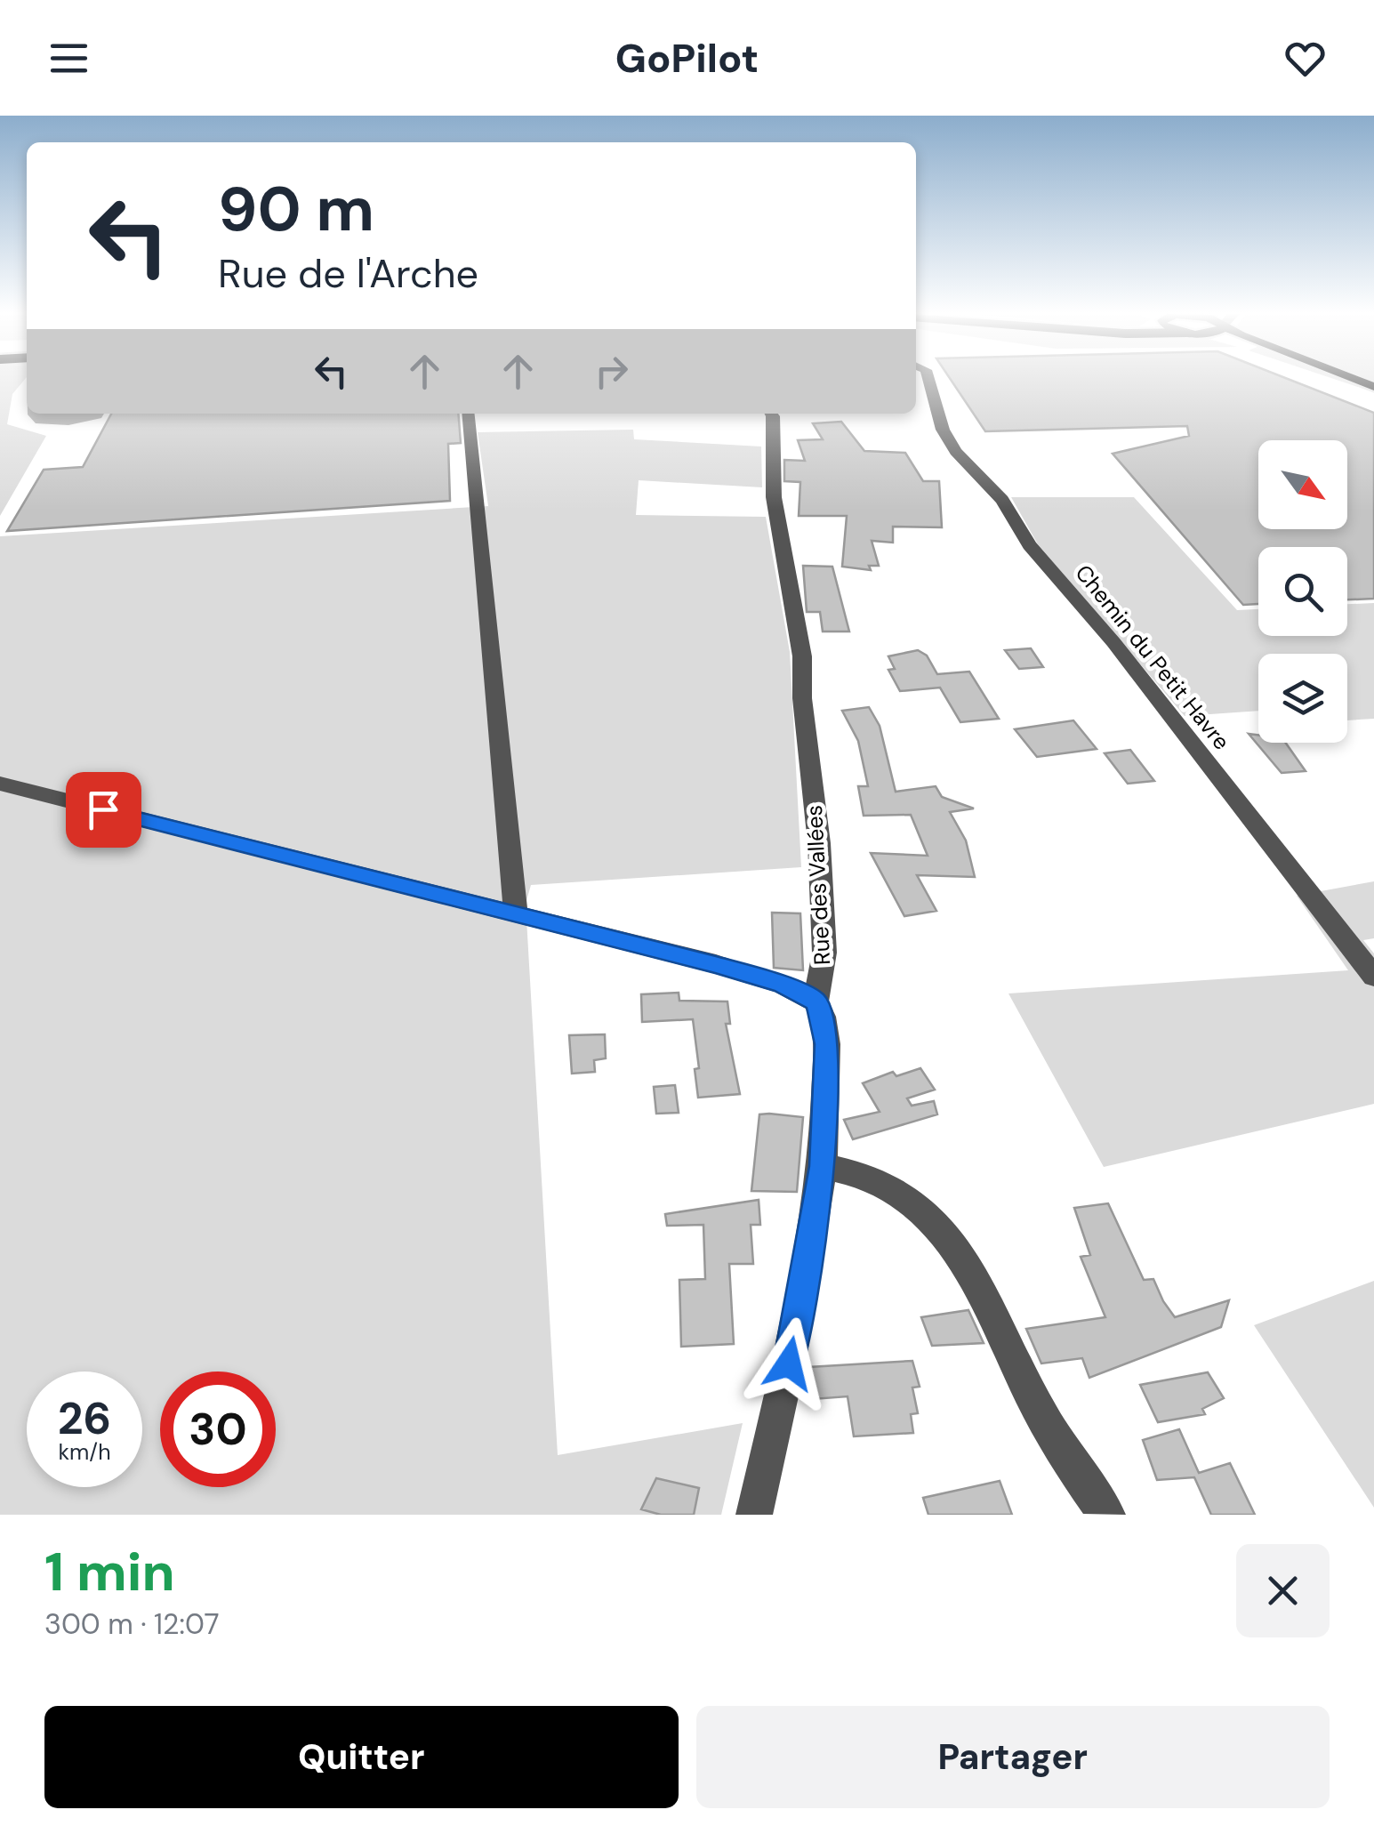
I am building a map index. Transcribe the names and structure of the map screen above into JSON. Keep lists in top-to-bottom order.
{
  "streets": {
    "street": ["Chemin du Petit Havre", "Rue des Vallées"]
  },
  "north": "bottom right",
  "page": {
    "header": "GoPilot",
    "turn": ["90 m", "Rue de l'Arche"],
    "speed": "26 km/h",
    "limit": "30",
    "heading": ["1 min", "300 m · 12:07"],
    "buttons": ["Quitter", "Partager"]
  }
}
